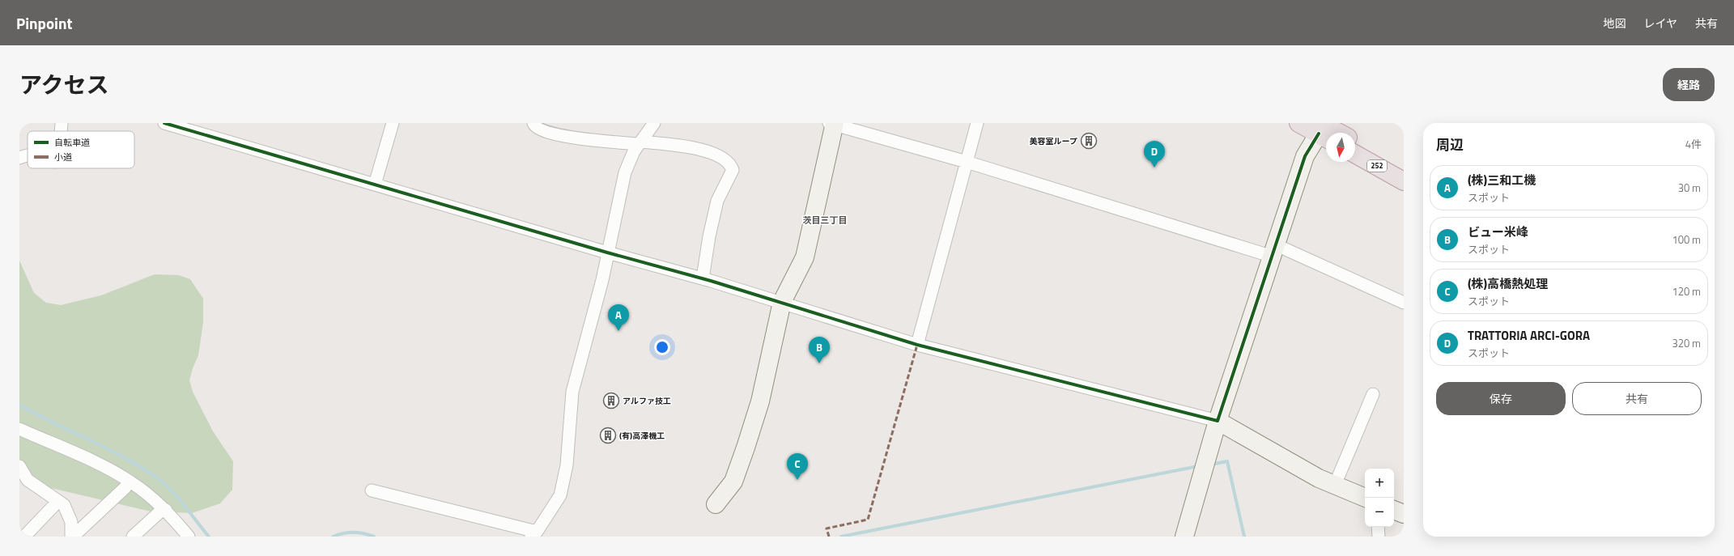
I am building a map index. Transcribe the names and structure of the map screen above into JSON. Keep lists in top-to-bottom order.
{
  "streets": {
    "highway": ["252"]
  },
  "districts": ["茨目三丁目"],
  "places": {
    "building": ["美容室ループ", "アルファ技工", "(有)高澤機工"]
  },
  "legend": ["自転車道", "小道"],
  "north": "bottom",
  "page": {
    "header": "Pinpoint",
    "nav": ["地図", "レイヤ", "共有"],
    "title": "アクセス",
    "buttons": [
      "経路",
      ["保存", "共有"]
    ],
    "heading": ["周辺", "4件"],
    "pins": [
      "D",
      "A",
      "B",
      "C"
    ],
    "list": [
      {
        "mark": "A",
        "name": "(株)三和工機",
        "note": "スポット",
        "value": "30 m"
      },
      {
        "mark": "B",
        "name": "ビュー米峰",
        "note": "スポット",
        "value": "100 m"
      },
      {
        "mark": "C",
        "name": "(株)高橋熱処理",
        "note": "スポット",
        "value": "120 m"
      },
      {
        "mark": "D",
        "name": "TRATTORIA ARCI-GORA",
        "note": "スポット",
        "value": "320 m"
      }
    ],
    "map_buttons": ["+", "−"]
  }
}
